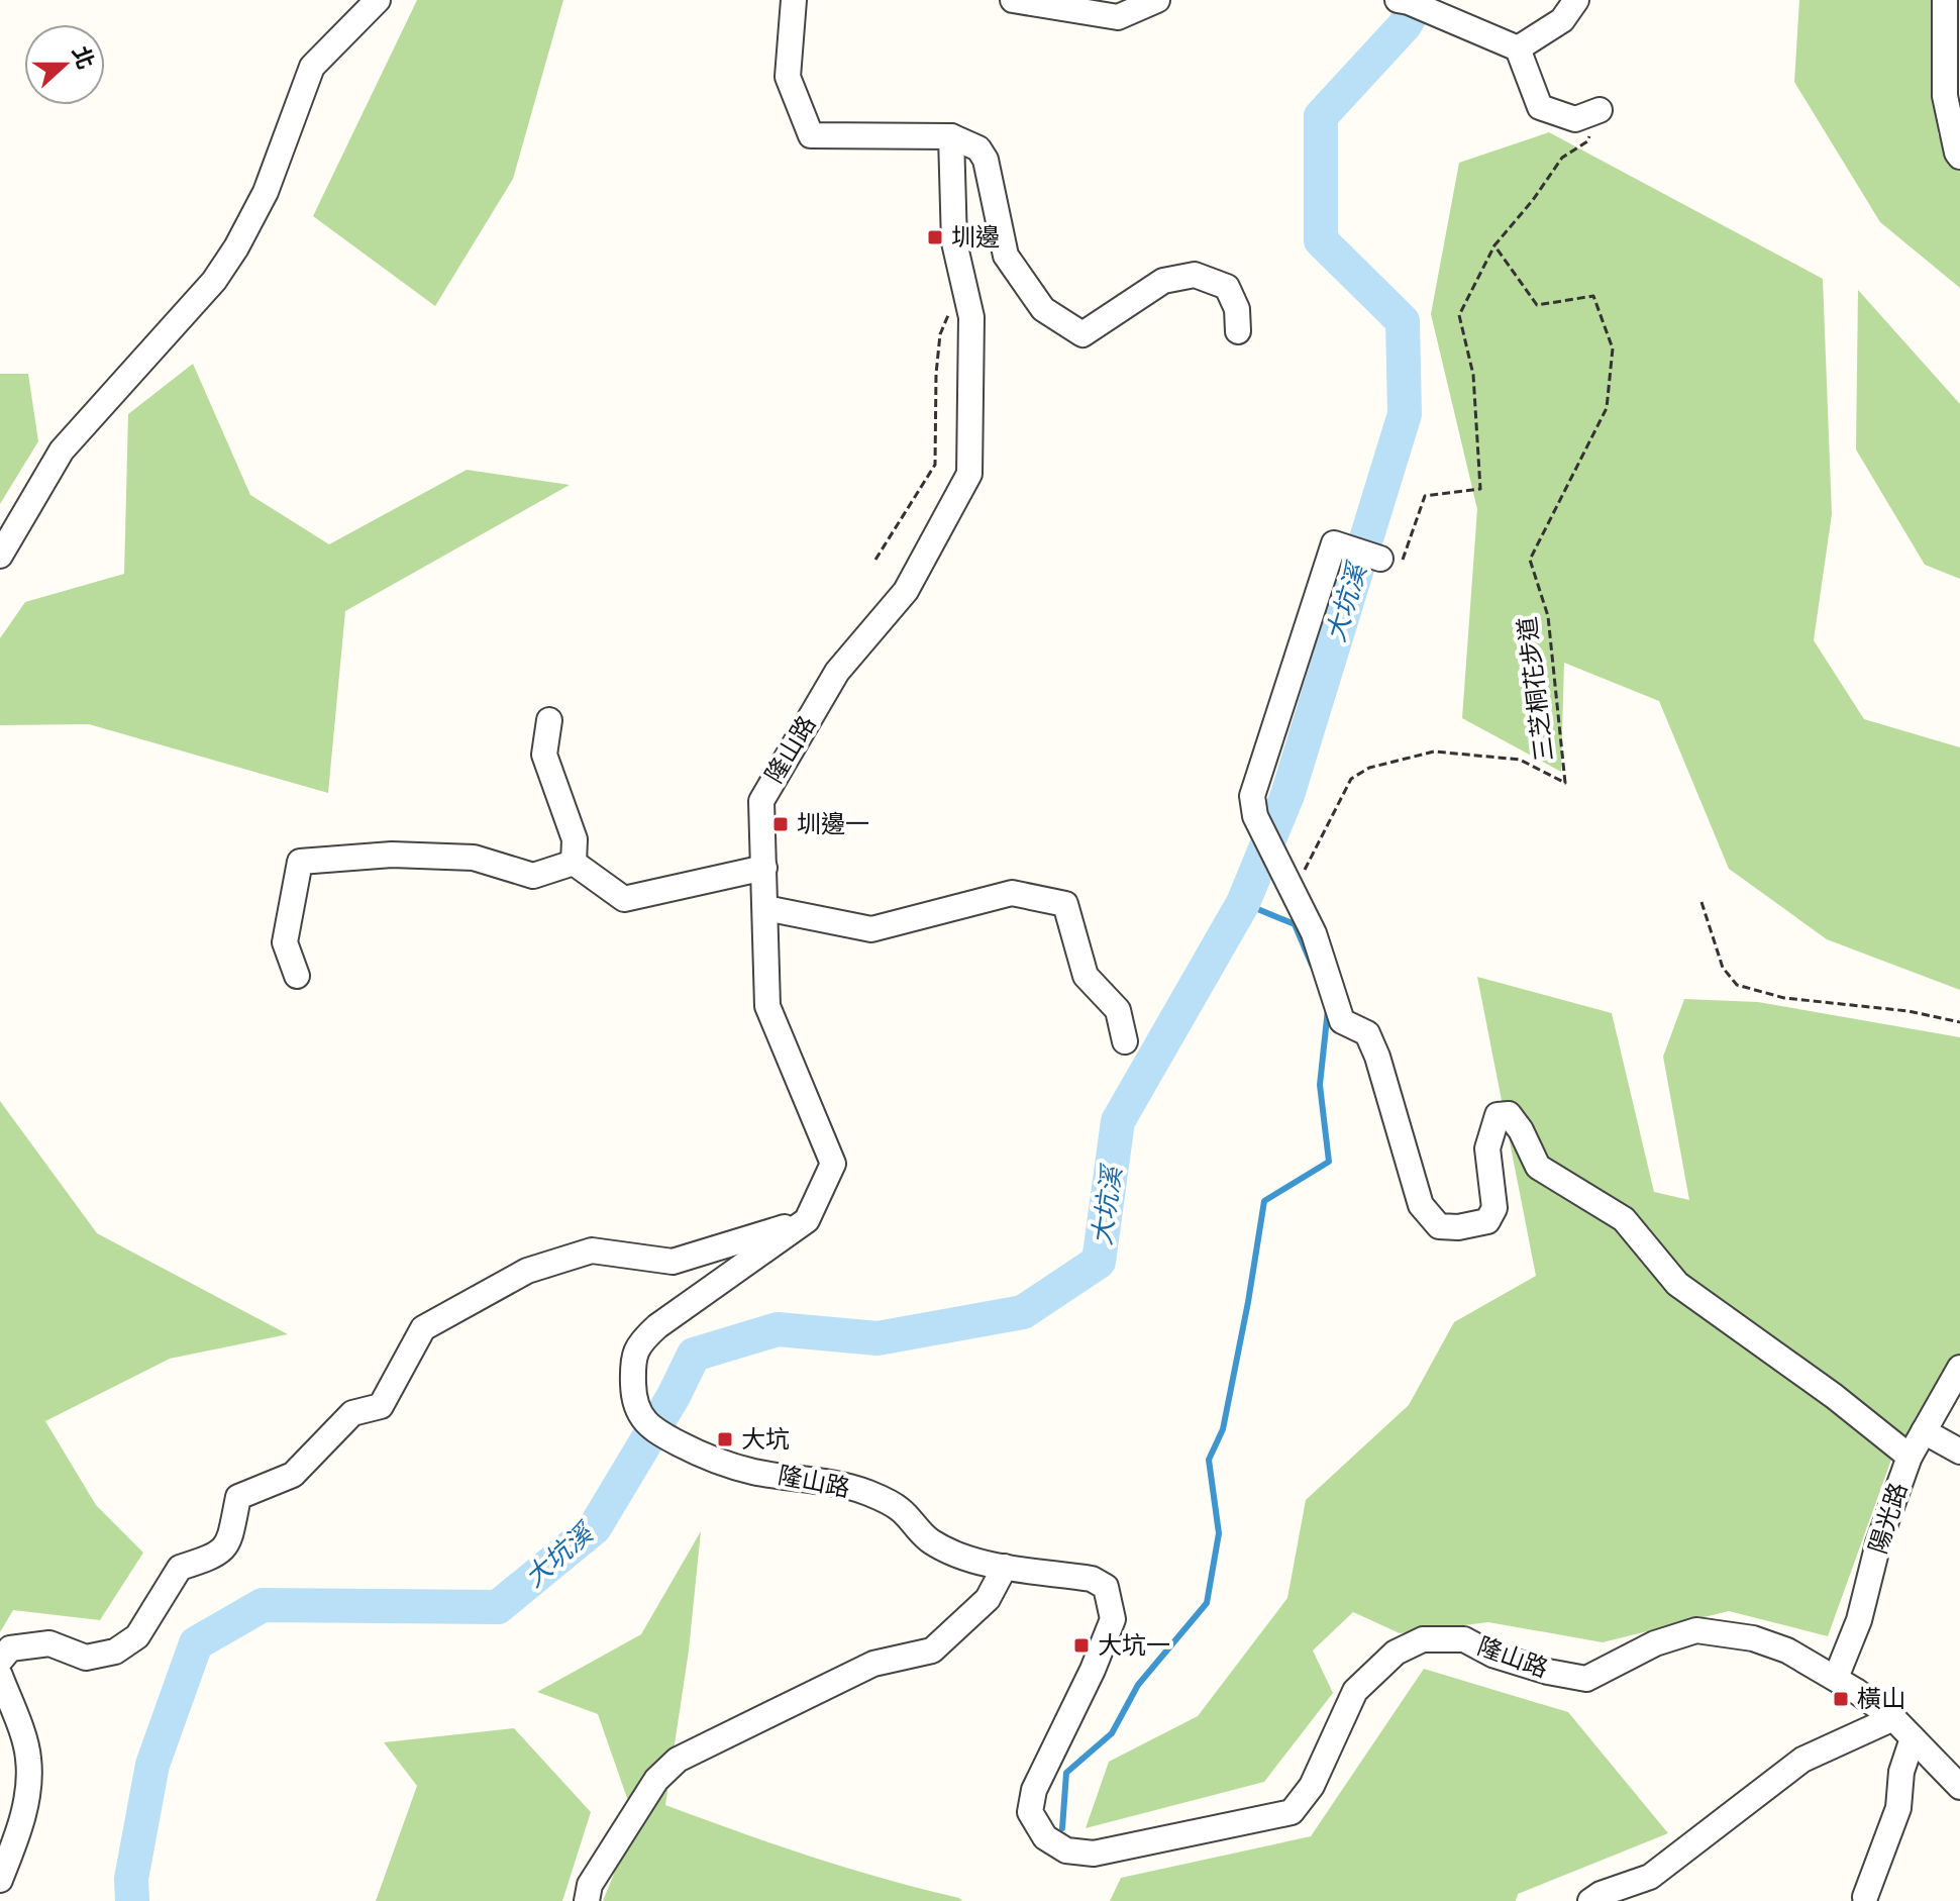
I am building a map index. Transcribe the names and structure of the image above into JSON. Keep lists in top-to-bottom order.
{
  "streets": {
    "street": ["隆山路", "陽光路"],
    "path": ["三芝桐花步道"]
  },
  "crossings": [
    ["隆山路", "陽光路"]
  ],
  "water": ["大坑溪"],
  "places": {
    "transit": [
      "圳邊",
      "圳邊一",
      "大坑",
      "大坑一",
      "橫山"
    ]
  },
  "north": "right"
}
